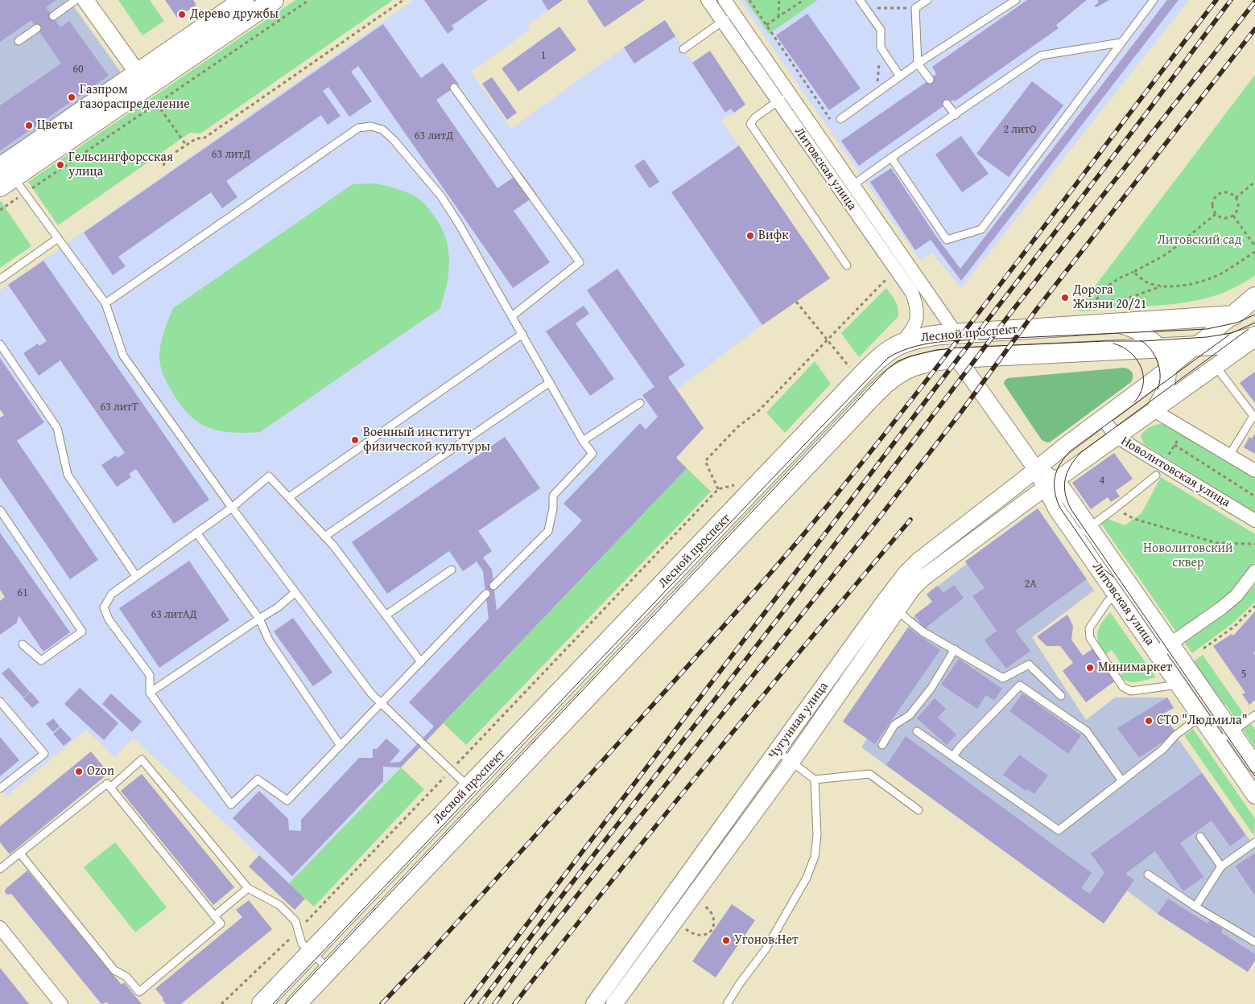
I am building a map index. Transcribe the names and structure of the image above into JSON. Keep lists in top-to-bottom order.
{
  "streets": {
    "main road": ["Лесной проспект"],
    "street": ["Литовская улица", "Новолитовская улица", "Чугунная улица"]
  },
  "crossings": [
    ["Литовская улица", "Лесной проспект"],
    ["Литовская улица", "Чугунная улица"],
    ["Лесной проспект", "Новолитовская улица"],
    ["Лесной проспект", "Чугунная улица"]
  ],
  "parks": ["Литовский сад", "Новолитовский сквер"],
  "places": [
    "Дерево дружбы",
    "Газпром газораспределение",
    "Цветы",
    "Гельсингфорсская улица",
    "Вифк",
    "Дорога Жизни 20/21",
    "Военный институт физической культуры",
    "Минимаркет",
    "СТО \"Людмила\"",
    "Ozon",
    "Угонов.Нет"
  ],
  "house_numbers": [
    "1",
    "60",
    "2 литО",
    "63 литД",
    "63 литД",
    "63 литТ",
    "4",
    "2А",
    "61",
    "63 литАД",
    "5"
  ]
}
